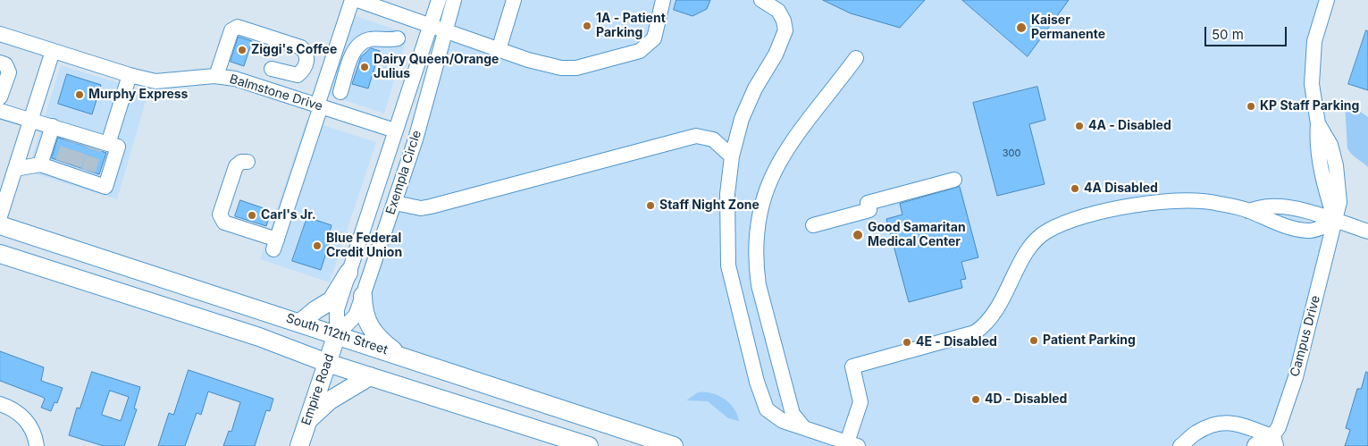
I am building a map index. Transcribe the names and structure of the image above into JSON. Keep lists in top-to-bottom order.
{
  "streets": {
    "main road": ["South 112th Street", "Empire Road"],
    "street": ["Balmstone Drive", "Exempla Circle", "Campus Drive"]
  },
  "crossings": [
    ["Balmstone Drive", "Exempla Circle"],
    ["Exempla Circle", "South 112th Street"],
    ["Exempla Circle", "Empire Road"],
    ["South 112th Street", "Empire Road"]
  ],
  "places": [
    "1A - Patient Parking",
    "Kaiser Permanente",
    "Ziggi's Coffee",
    "Dairy Queen/Orange Julius",
    "Murphy Express",
    "KP Staff Parking",
    "4A - Disabled",
    "4A Disabled",
    "Staff Night Zone",
    "Carl's Jr.",
    "Good Samaritan Medical Center",
    "Blue Federal Credit Union",
    "Patient Parking",
    "4E - Disabled",
    "4D - Disabled"
  ],
  "house_numbers": ["300"],
  "scale_bar": "50 m"
}
